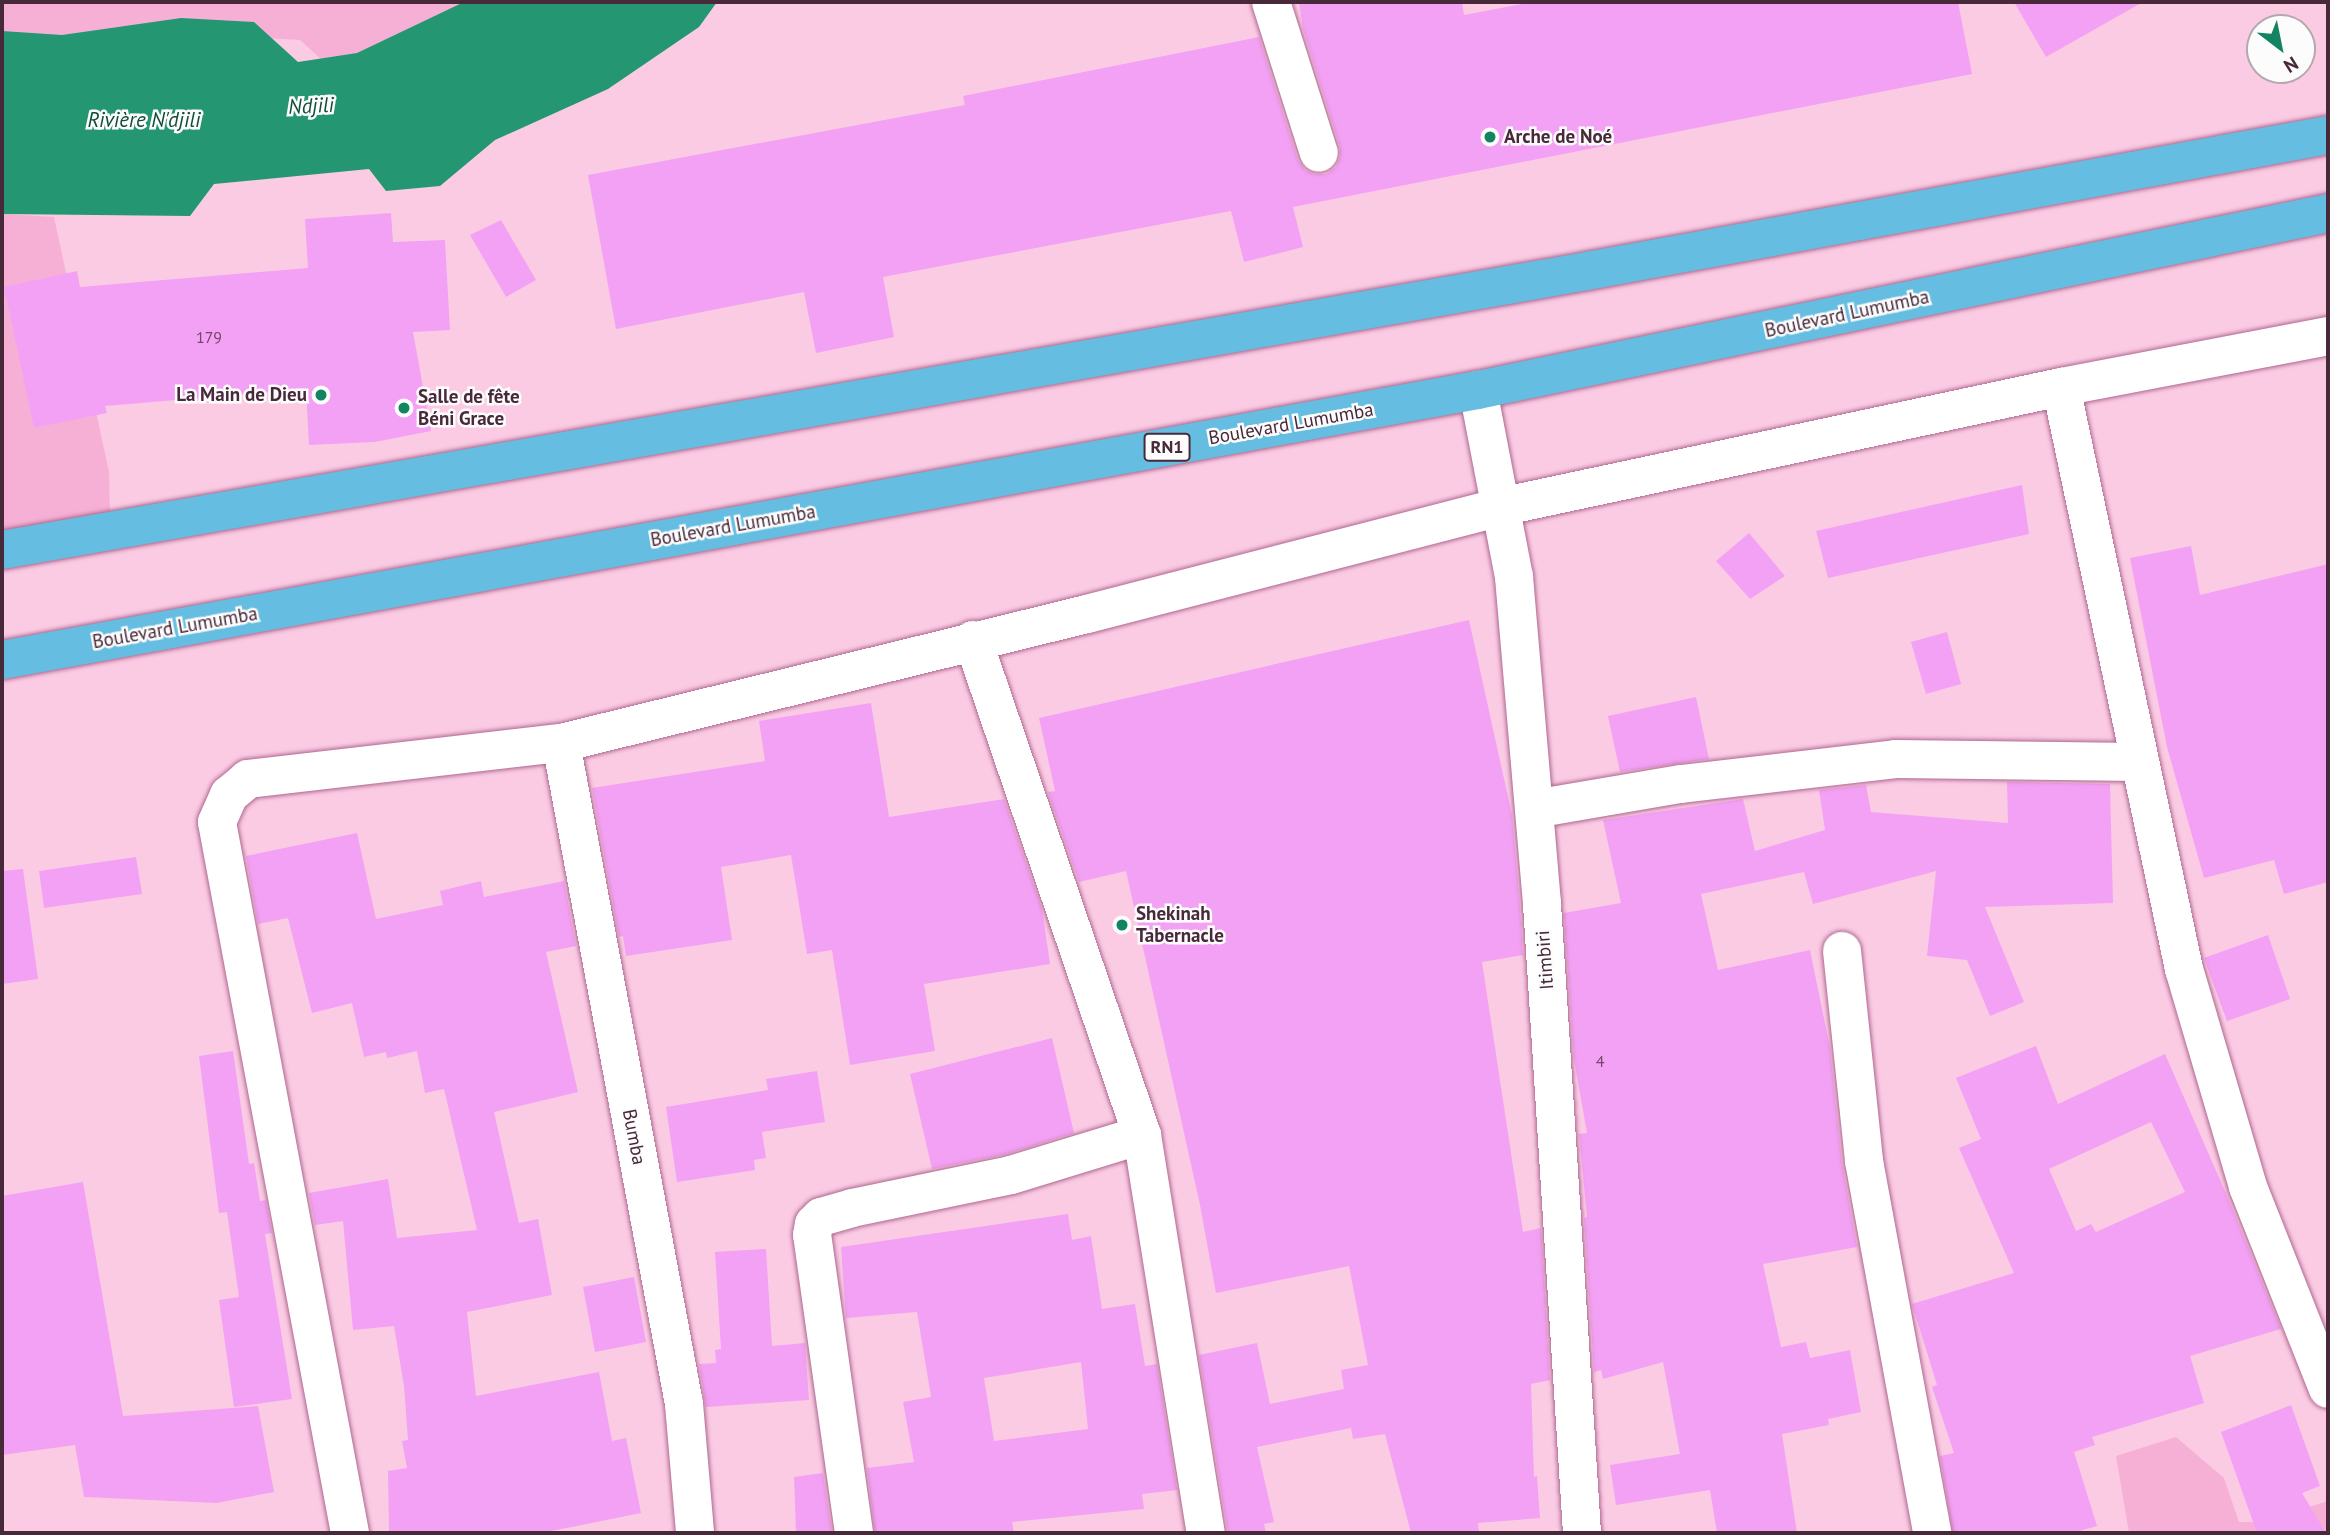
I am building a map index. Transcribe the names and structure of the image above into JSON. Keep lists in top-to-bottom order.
{
  "streets": {
    "highway": ["Boulevard Lumumba", "RN1"],
    "street": ["Itimbiri", "Bumba"]
  },
  "crossings": [
    ["Boulevard Lumumba", "Itimbiri"]
  ],
  "water": ["Ndjili", "Rivière N'djili"],
  "places": [
    "Arche de Noé",
    "La Main de Dieu",
    "Salle de fête Béni Grace",
    "Shekinah Tabernacle"
  ],
  "house_numbers": ["179", "4"],
  "north": "bottom right"
}
